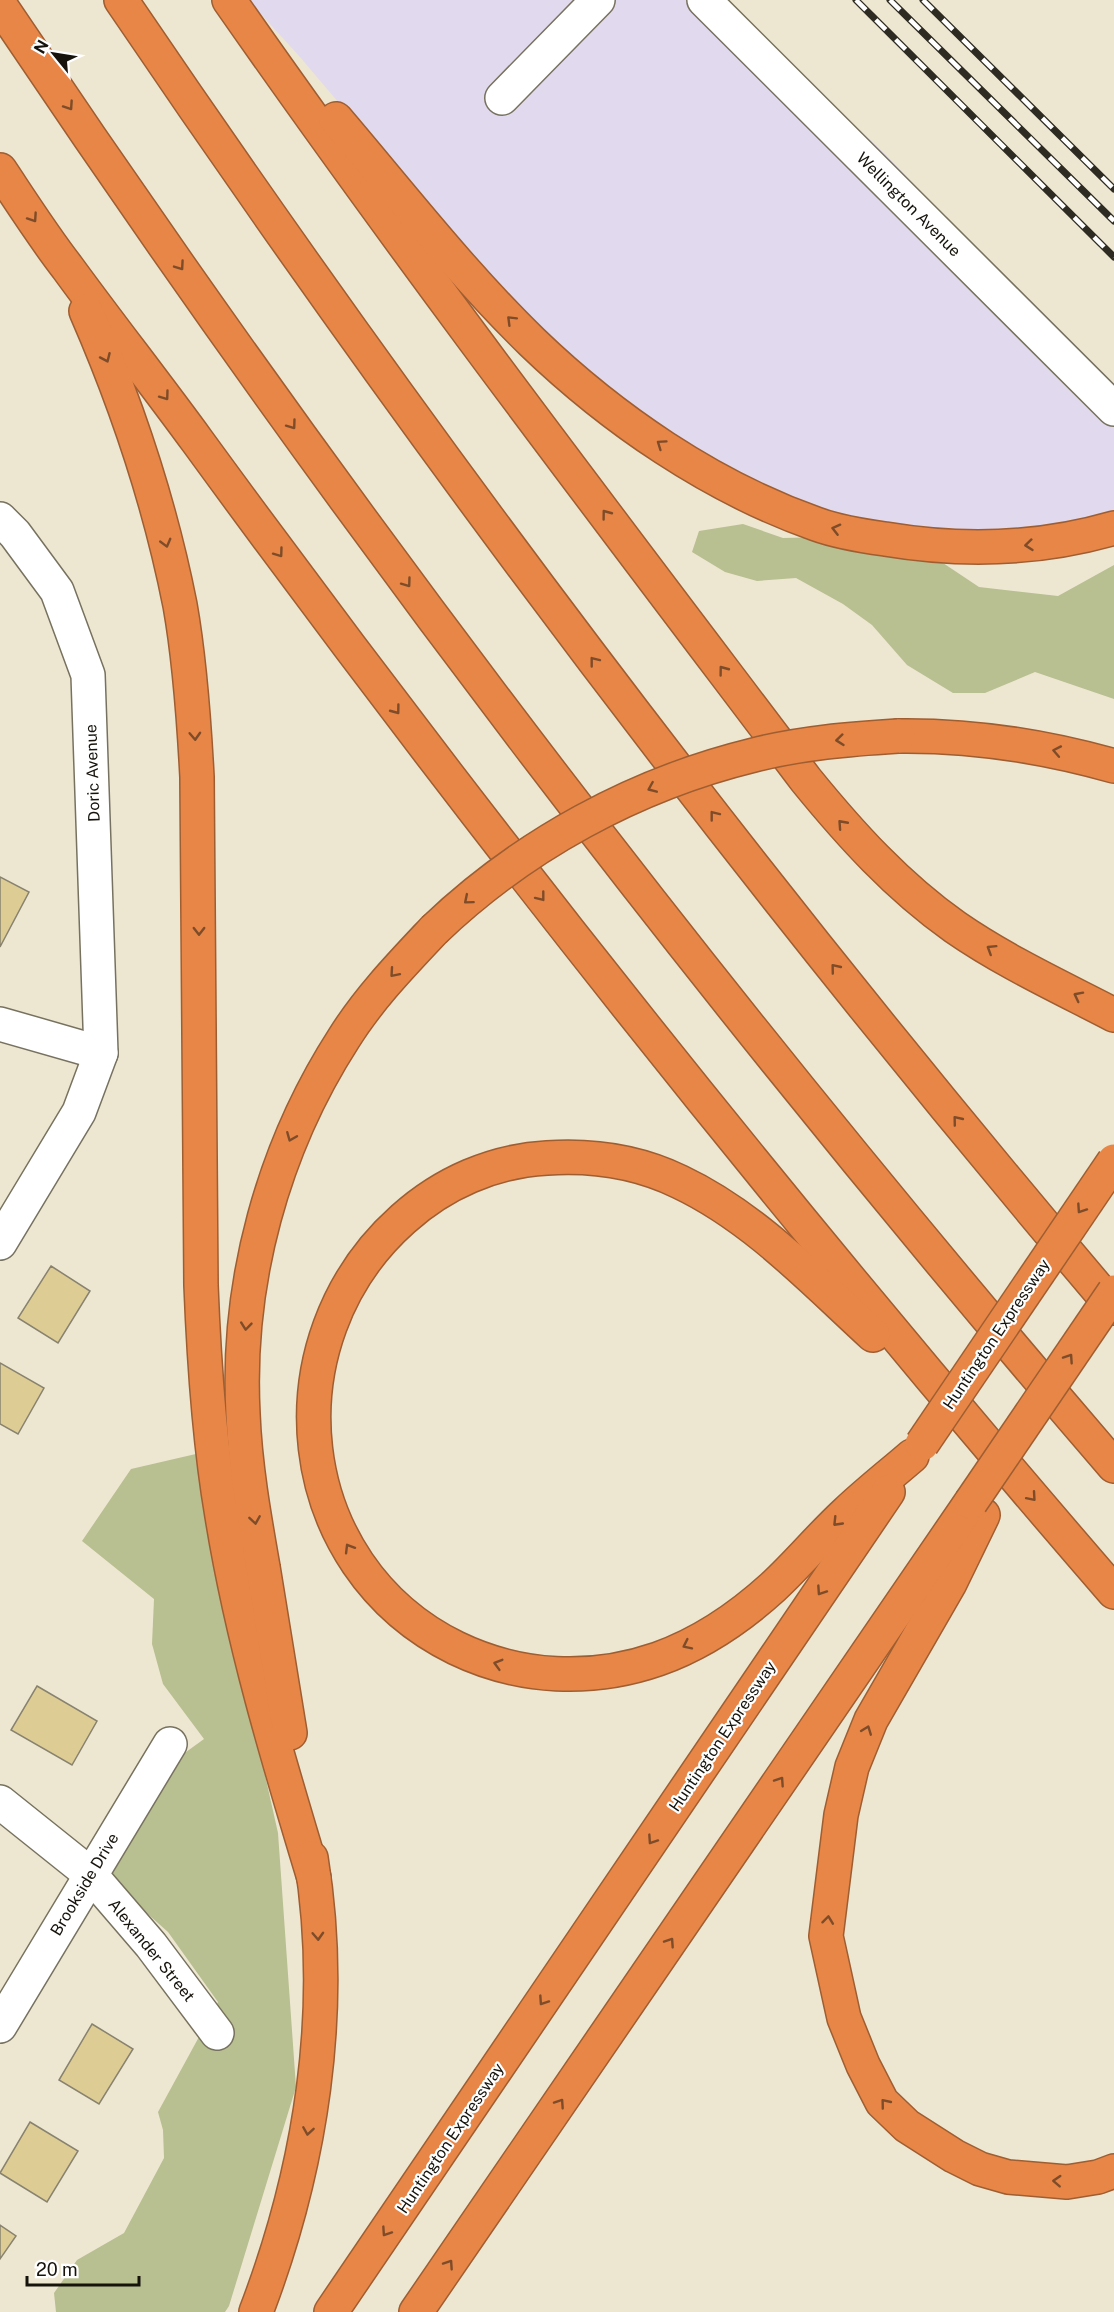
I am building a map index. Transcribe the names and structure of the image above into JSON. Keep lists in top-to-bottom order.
{
  "streets": {
    "highway": ["Huntington Expressway"],
    "street": [
      "Wellington Avenue",
      "Doric Avenue",
      "Brookside Drive",
      "Alexander Street"
    ]
  },
  "crossings": [
    ["Brookside Drive", "Alexander Street"]
  ],
  "scale_bar": "20 m",
  "north": "top left"
}
